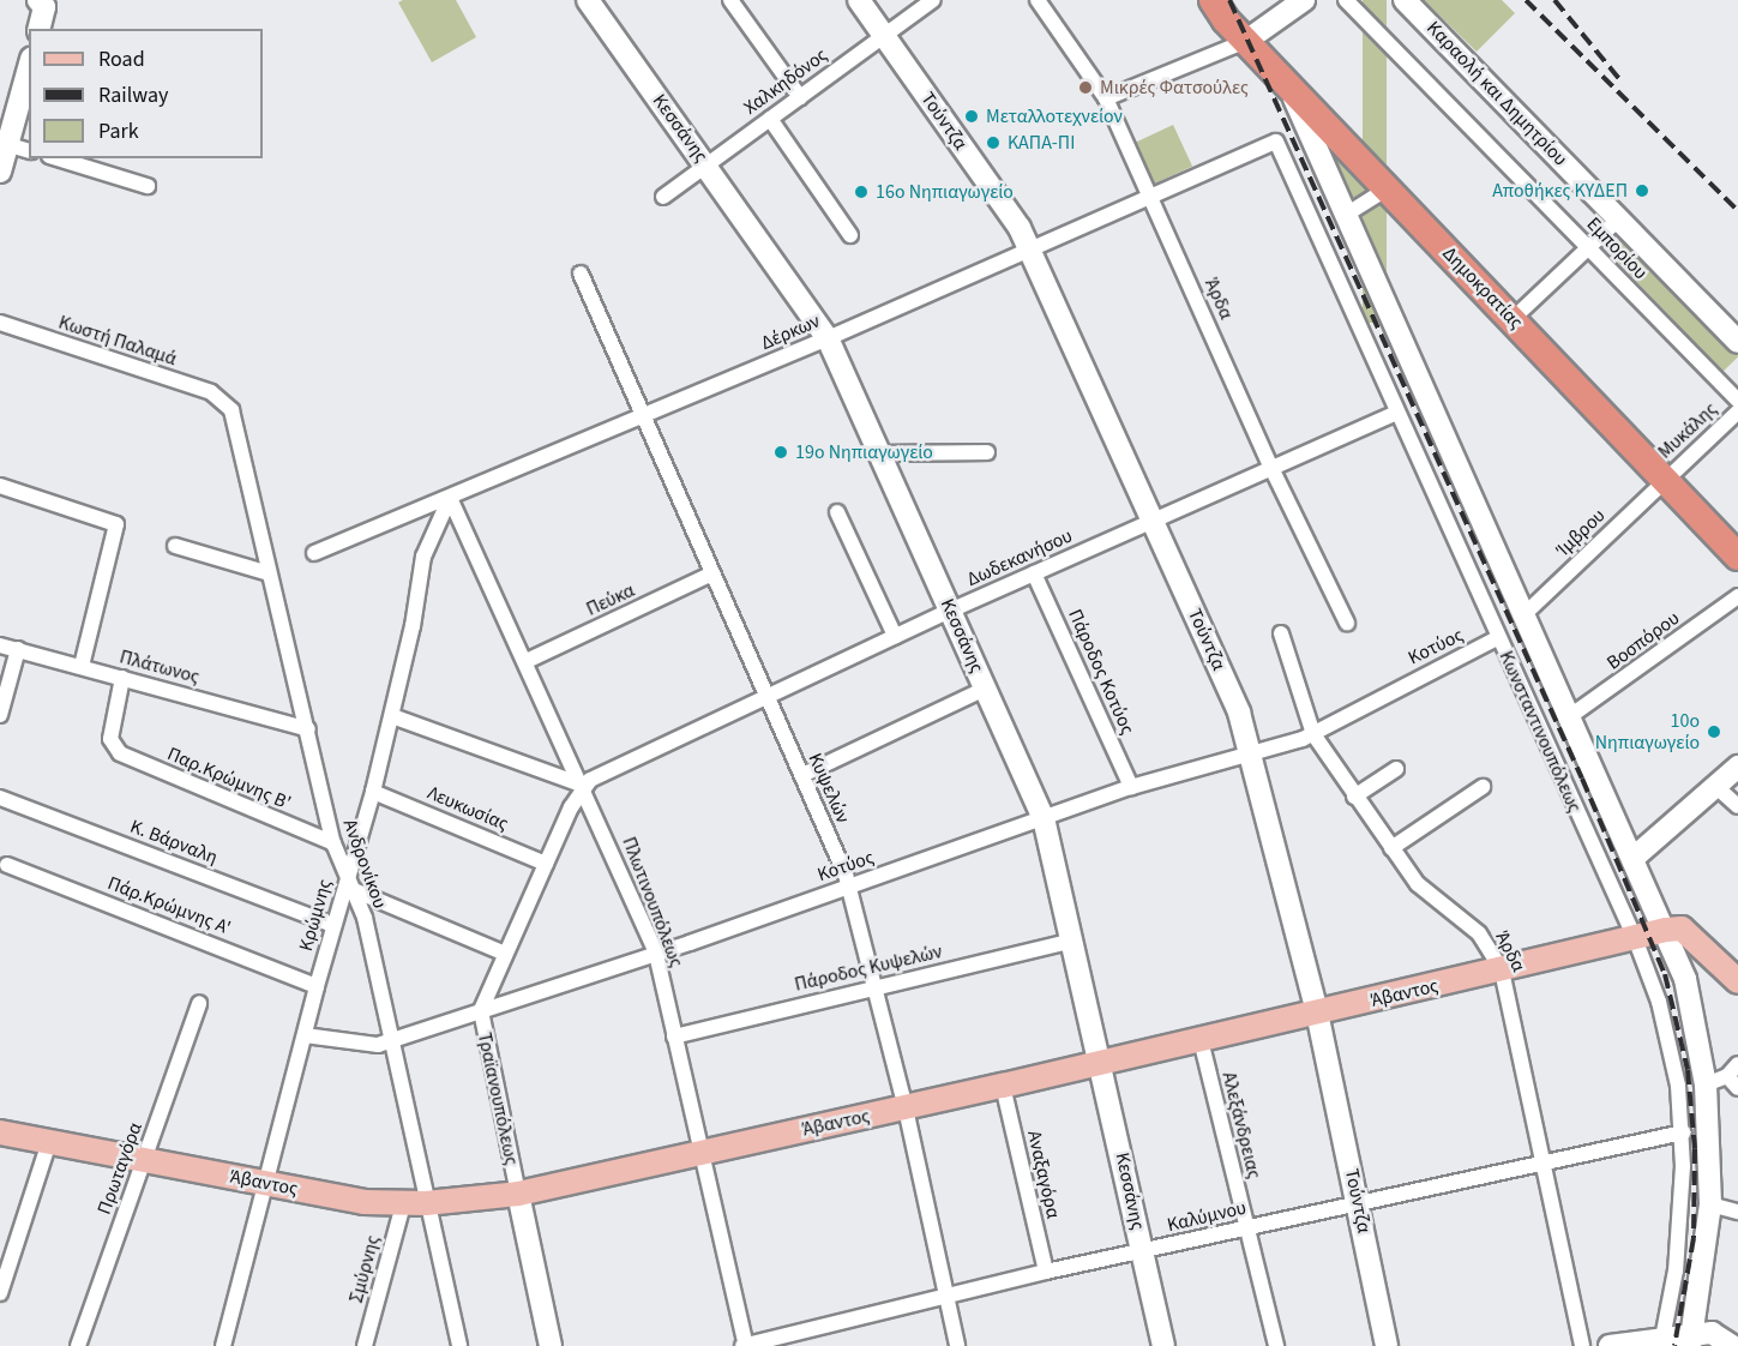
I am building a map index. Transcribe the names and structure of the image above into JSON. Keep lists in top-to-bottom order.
{
  "streets": {
    "highway": ["Δημοκρατίας"],
    "main road": ["Άβαντος"],
    "street": [
      "Χαλκηδόνος",
      "Καραολή και Δημητρίου",
      "Τούντζα",
      "Κεσσάνης",
      "Εμπορίου",
      "Άρδα",
      "Δέρκων",
      "Κωστή Παλαμά",
      "Μυκάλης",
      "Ίμβρου",
      "Δωδεκανήσου",
      "Πεύκα",
      "Βοσπόρου",
      "Κοτύος",
      "Πλάτωνος",
      "Πάροδος Κοτύος",
      "Κωνσταντινουπόλεως",
      "Παρ.Κρώμνης Β'",
      "Κυψελών",
      "Λευκωσίας",
      "Κ. Βάρναλη",
      "Ανδρονίκου",
      "Πλωτινουπόλεως",
      "Πάρ.Κρώμνης Α'",
      "Κρώμνης",
      "Πάροδος Κυψελών",
      "Τραϊανουπόλεως",
      "Αλεξάνδρειας",
      "Πρωταγόρα",
      "Αναξαγόρα",
      "Καλύμνου",
      "Σμύρνης"
    ]
  },
  "crossings": [
    ["Χαλκηδόνος", "Τούντζα"],
    ["Χαλκηδόνος", "Κεσσάνης"],
    ["Τούντζα", "Δέρκων"],
    ["Τούντζα", "Δωδεκανήσου"],
    ["Τούντζα", "Κοτύος"],
    ["Τούντζα", "Άβαντος"],
    ["Τούντζα", "Καλύμνου"],
    ["Κεσσάνης", "Δέρκων"],
    ["Κεσσάνης", "Δωδεκανήσου"],
    ["Κεσσάνης", "Κοτύος"],
    ["Κεσσάνης", "Πάροδος Κυψελών"],
    ["Κεσσάνης", "Άβαντος"],
    ["Κεσσάνης", "Καλύμνου"],
    ["Δημοκρατίας", "Μυκάλης"],
    ["Δημοκρατίας", "Ίμβρου"],
    ["Άρδα", "Δέρκων"],
    ["Άρδα", "Δωδεκανήσου"],
    ["Άρδα", "Κοτύος"],
    ["Άρδα", "Άβαντος"],
    ["Άρδα", "Καλύμνου"],
    ["Δέρκων", "Κωνσταντινουπόλεως"],
    ["Δέρκων", "Κυψελών"],
    ["Δέρκων", "Πλωτινουπόλεως"],
    ["Δέρκων", "Κρώμνης"],
    ["Κωστή Παλαμά", "Ανδρονίκου"],
    ["Μυκάλης", "Ίμβρου"],
    ["Δωδεκανήσου", "Πάροδος Κοτύος"],
    ["Δωδεκανήσου", "Κωνσταντινουπόλεως"],
    ["Δωδεκανήσου", "Κυψελών"],
    ["Δωδεκανήσου", "Πλωτινουπόλεως"],
    ["Δωδεκανήσου", "Τραϊανουπόλεως"],
    ["Πεύκα", "Κυψελών"],
    ["Πεύκα", "Πλωτινουπόλεως"],
    ["Κοτύος", "Πάροδος Κοτύος"],
    ["Κοτύος", "Κωνσταντινουπόλεως"],
    ["Κοτύος", "Κυψελών"],
    ["Κοτύος", "Ανδρονίκου"],
    ["Κοτύος", "Πλωτινουπόλεως"],
    ["Κοτύος", "Κρώμνης"],
    ["Κοτύος", "Τραϊανουπόλεως"],
    ["Πλάτωνος", "Παρ.Κρώμνης Β'"],
    ["Πλάτωνος", "Ανδρονίκου"],
    ["Κωνσταντινουπόλεως", "Άβαντος"],
    ["Κωνσταντινουπόλεως", "Καλύμνου"],
    ["Παρ.Κρώμνης Β'", "Ανδρονίκου"],
    ["Κυψελών", "Πάροδος Κυψελών"],
    ["Κυψελών", "Άβαντος"],
    ["Κυψελών", "Καλύμνου"],
    ["Λευκωσίας", "Κρώμνης"],
    ["Λευκωσίας", "Τραϊανουπόλεως"],
    ["Κ. Βάρναλη", "Κρώμνης"],
    ["Ανδρονίκου", "Κρώμνης"],
    ["Ανδρονίκου", "Άβαντος"],
    ["Ανδρονίκου", "Σμύρνης"],
    ["Πλωτινουπόλεως", "Κρώμνης"],
    ["Πλωτινουπόλεως", "Πάροδος Κυψελών"],
    ["Πλωτινουπόλεως", "Άβαντος"],
    ["Πλωτινουπόλεως", "Τραϊανουπόλεως"],
    ["Πλωτινουπόλεως", "Καλύμνου"],
    ["Πάρ.Κρώμνης Α'", "Κρώμνης"],
    ["Κρώμνης", "Άβαντος"],
    ["Άβαντος", "Τραϊανουπόλεως"],
    ["Άβαντος", "Αλεξάνδρειας"],
    ["Άβαντος", "Πρωταγόρα"],
    ["Άβαντος", "Αναξαγόρα"],
    ["Άβαντος", "Σμύρνης"],
    ["Αλεξάνδρειας", "Καλύμνου"],
    ["Αναξαγόρα", "Καλύμνου"]
  ],
  "places": [
    "Μικρές Φατσούλες",
    "Μεταλλοτεχνείον",
    "ΚΑΠΑ-ΠΙ",
    "Αποθήκες ΚΥΔΕΠ",
    "16ο Νηπιαγωγείο",
    "19ο Νηπιαγωγείο",
    "10ο Νηπιαγωγείο"
  ],
  "legend": ["Road", "Railway", "Park"]
}
